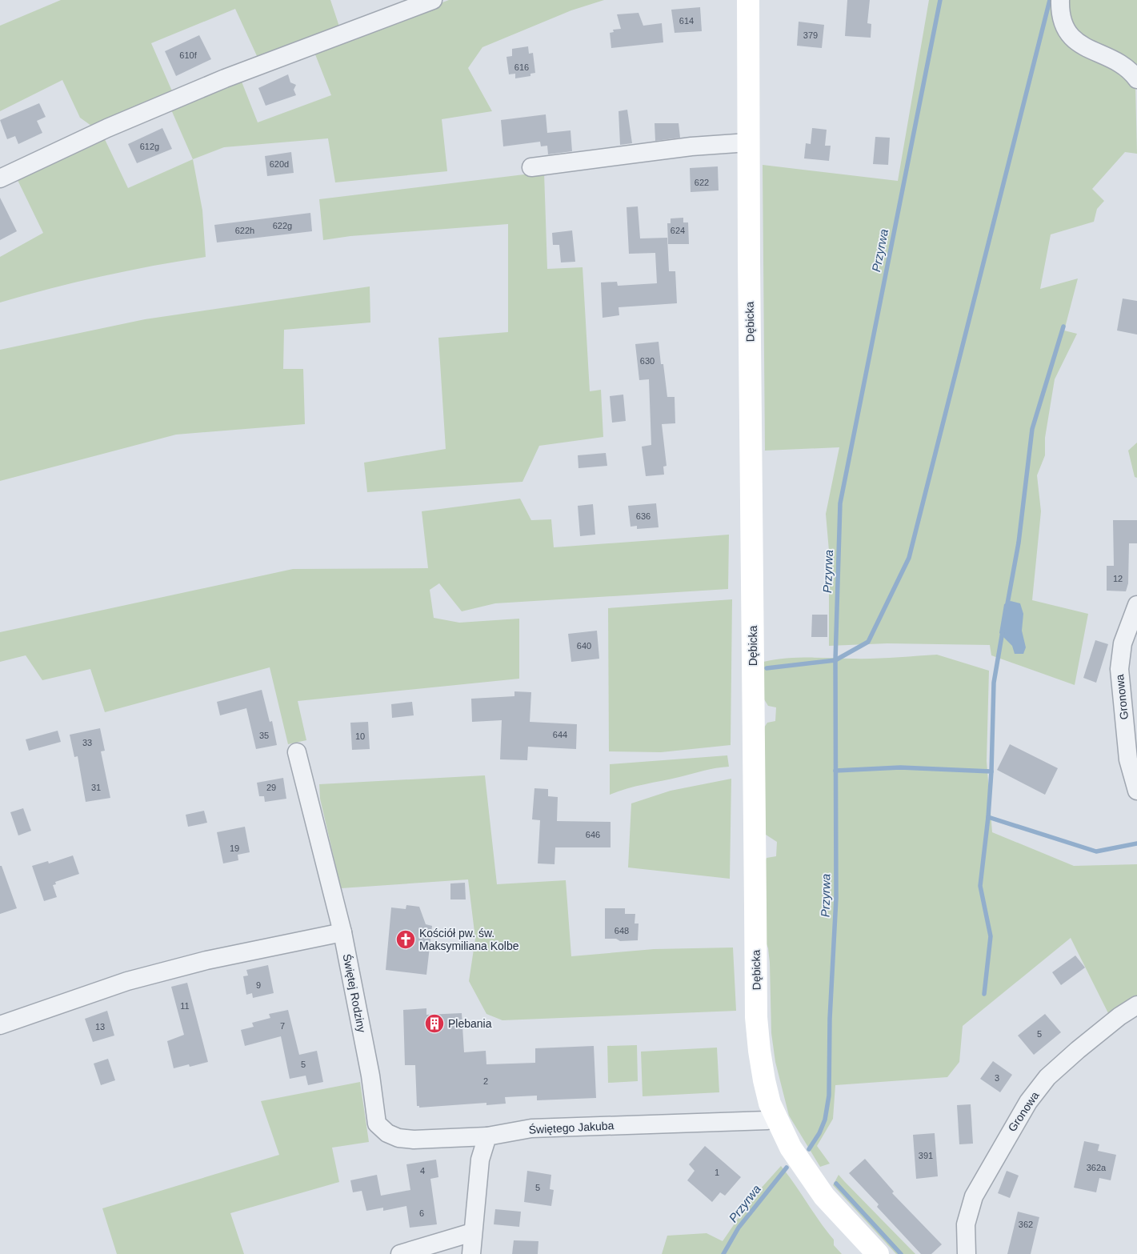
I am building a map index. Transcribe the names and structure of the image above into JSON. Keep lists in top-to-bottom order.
{
  "streets": {
    "street": [
      "Dębicka",
      "Gronowa",
      "Świętej Rodziny",
      "Świętego Jakuba"
    ]
  },
  "crossings": [
    ["Dębicka", "Świętego Jakuba"],
    ["Świętej Rodziny", "Świętego Jakuba"]
  ],
  "water": ["Przyrwa"],
  "places": {
    "church": ["Kościół pw. św. Maksymiliana Kolbe"],
    "building": ["Plebania"]
  },
  "house_numbers": [
    "614",
    "379",
    "610f",
    "616",
    "612g",
    "620d",
    "622",
    "622g",
    "622h",
    "624",
    "630",
    "636",
    "12",
    "640",
    "644",
    "35",
    "10",
    "33",
    "31",
    "29",
    "646",
    "19",
    "648",
    "9",
    "11",
    "7",
    "13",
    "5",
    "5",
    "3",
    "2",
    "391",
    "362a",
    "4",
    "1",
    "5",
    "6",
    "362"
  ]
}
